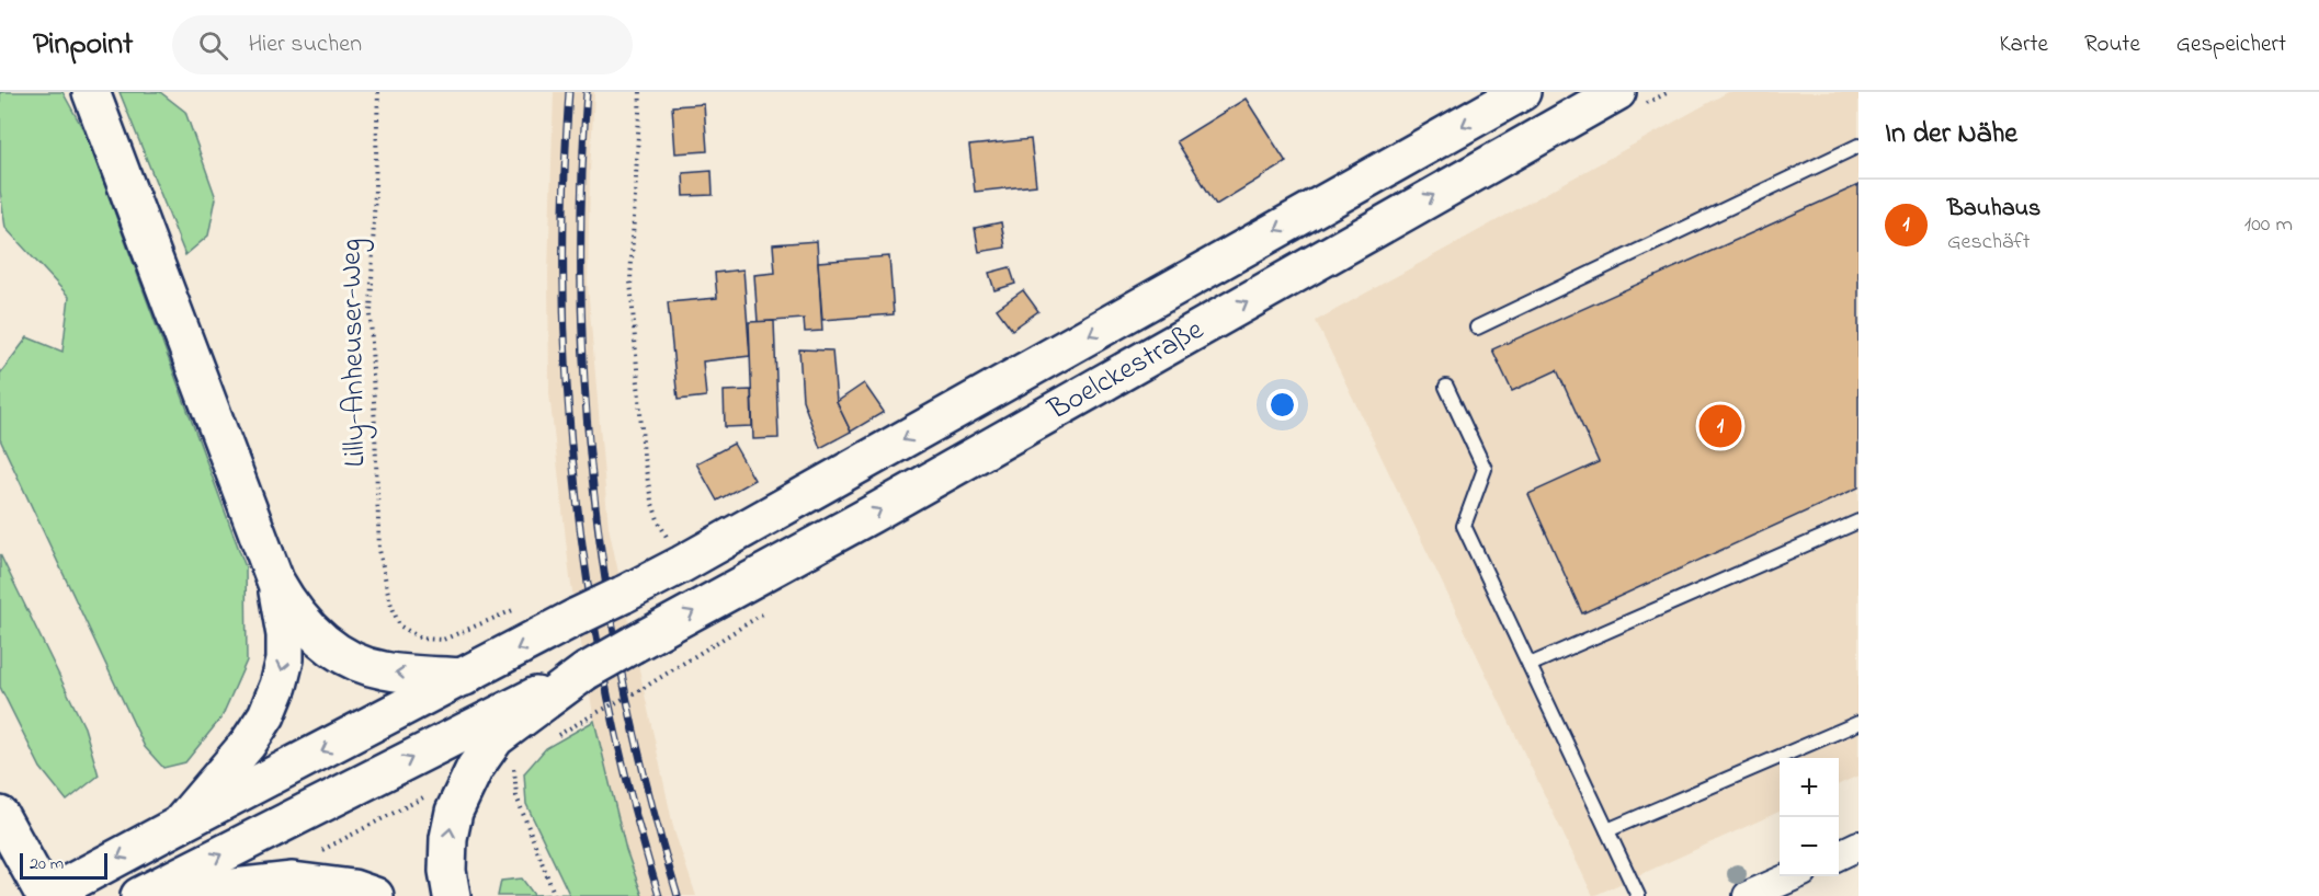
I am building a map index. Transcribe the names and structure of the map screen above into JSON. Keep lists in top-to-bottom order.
{
  "streets": {
    "main road": ["Boelckestraße"],
    "path": ["Lilly-Anheuser-Weg"]
  },
  "scale_bar": "20 m",
  "page": {
    "header": "Pinpoint",
    "search": "Hier suchen",
    "nav": ["Karte", "Route", "Gespeichert"],
    "heading": "In der Nähe",
    "list": [
      {
        "mark": "1",
        "name": "Bauhaus",
        "note": "Geschäft",
        "value": "100 m"
      }
    ],
    "pins": "1",
    "map_buttons": ["+", "−"],
    "scale": "20 m"
  }
}
